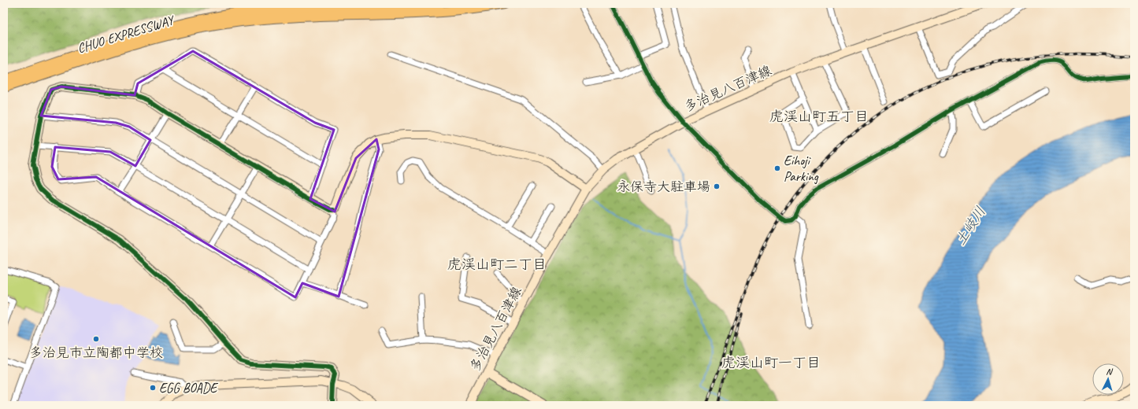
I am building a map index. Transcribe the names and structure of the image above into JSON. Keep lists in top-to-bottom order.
{
  "streets": {
    "highway": ["CHUO EXPRESSWAY"],
    "street": ["多治見八百津線"]
  },
  "districts": ["虎渓山町五丁目", "虎渓山町二丁目", "虎渓山町一丁目"],
  "water": ["土岐川"],
  "places": [
    "Eihoji Parking",
    "永保寺大駐車場",
    "多治見市立陶都中学校",
    "EGG BOADE"
  ],
  "north": "top"
}
